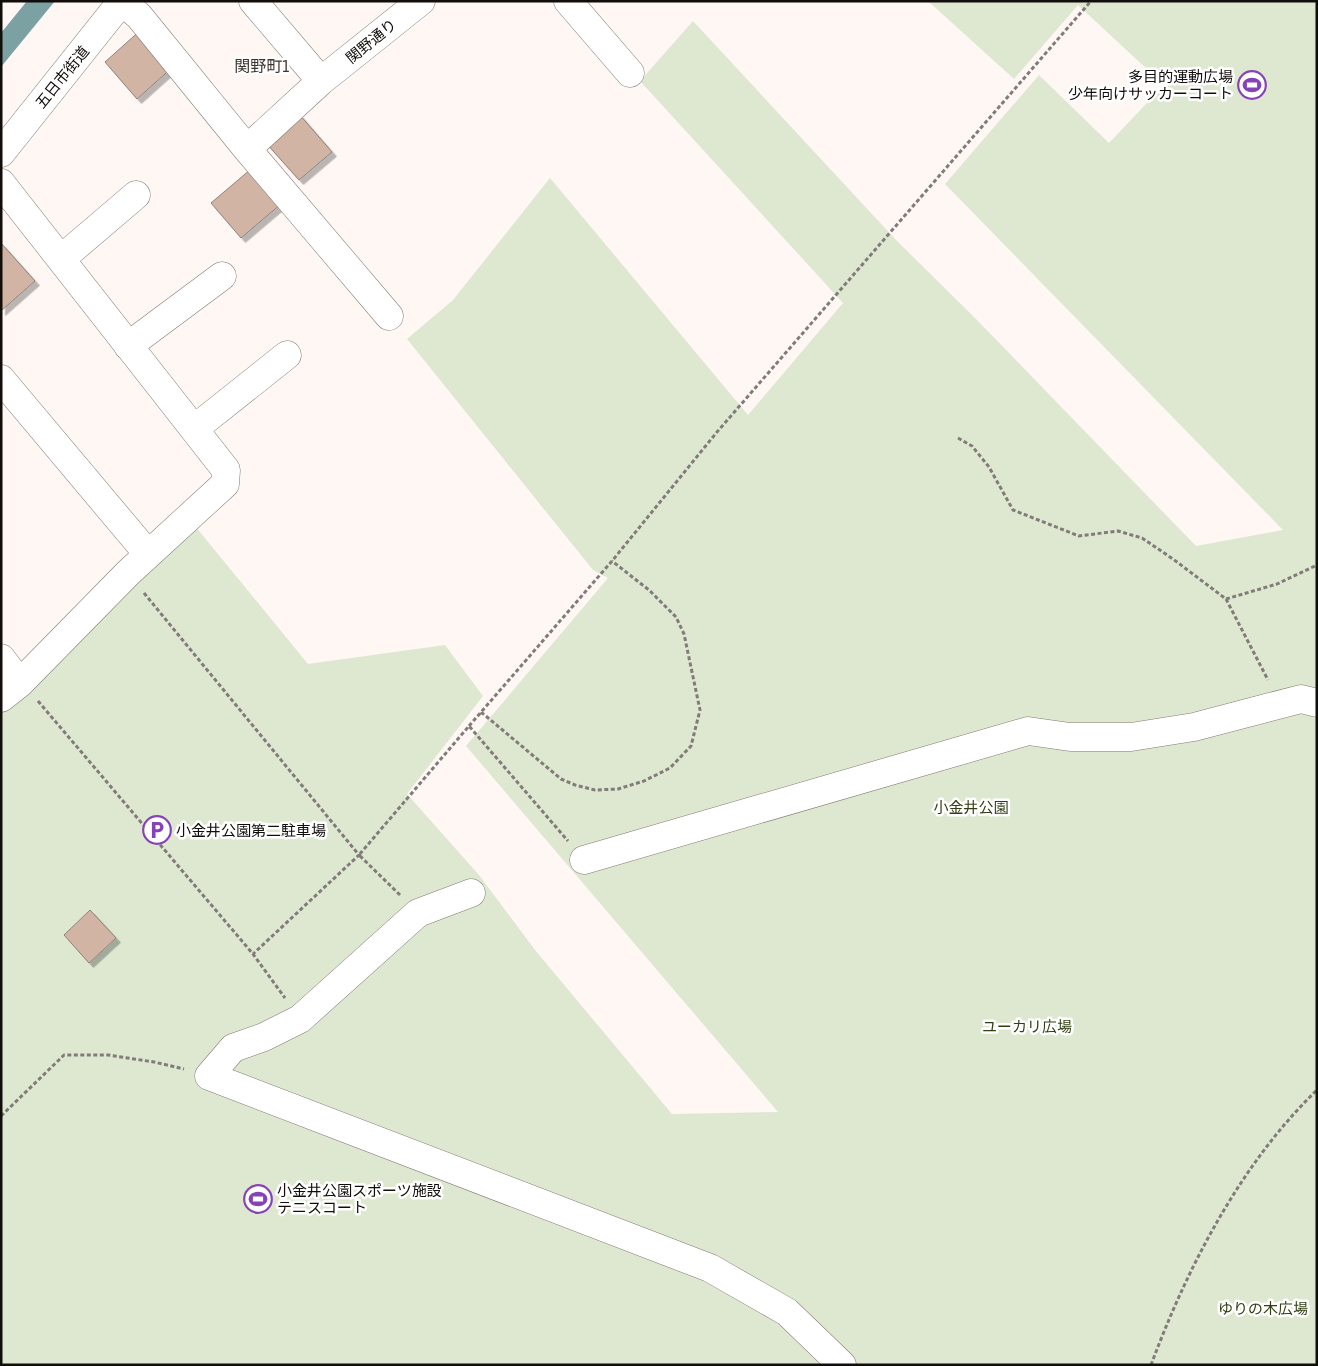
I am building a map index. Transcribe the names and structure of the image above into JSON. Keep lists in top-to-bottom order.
{
  "streets": {
    "street": ["関野通り", "五日市街道"]
  },
  "districts": ["関野町1"],
  "parks": ["小金井公園", "ユーカリ広場", "ゆりの木広場"],
  "places": {
    "sports": ["多目的運動広場 少年向けサッカーコート", "小金井公園スポーツ施設 テニスコート"],
    "parking": ["小金井公園第二駐車場"]
  }
}
